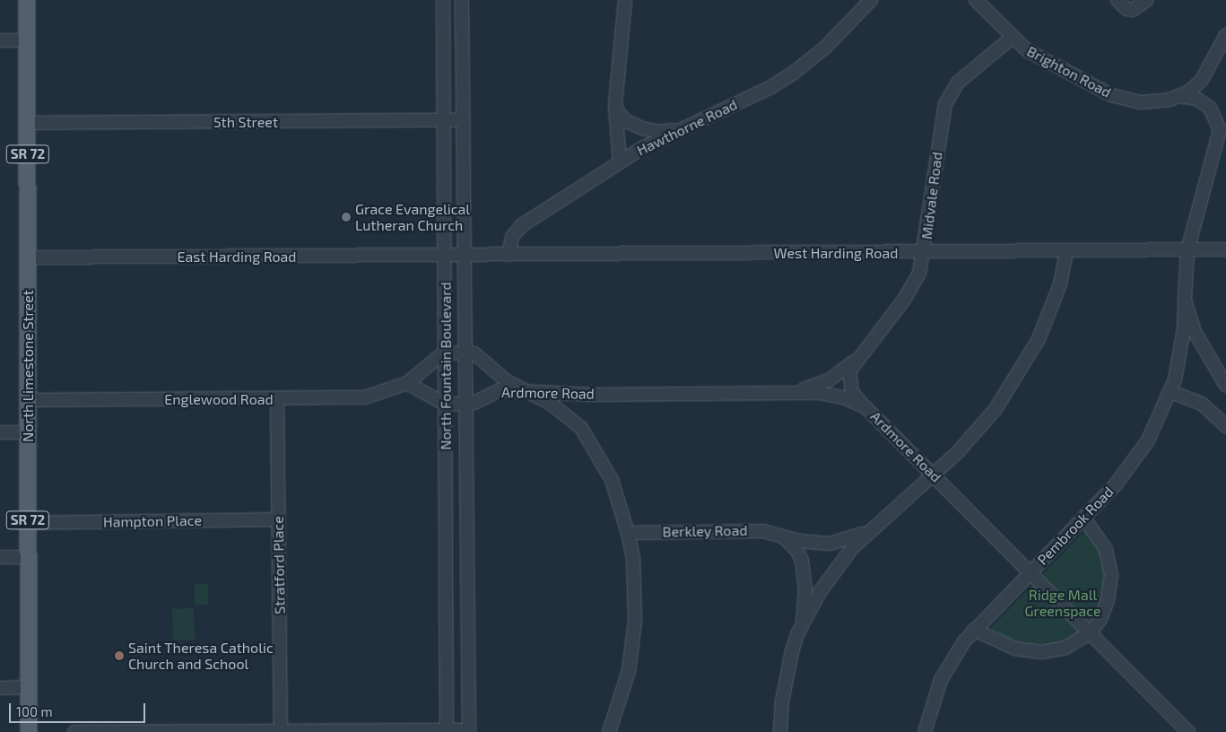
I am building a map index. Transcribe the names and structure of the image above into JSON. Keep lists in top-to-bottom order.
{
  "streets": {
    "main road": ["SR 72", "North Limestone Street"],
    "street": [
      "Brighton Road",
      "5th Street",
      "Hawthorne Road",
      "Midvale Road",
      "West Harding Road",
      "East Harding Road",
      "North Fountain Boulevard",
      "Ardmore Road",
      "Englewood Road",
      "Hampton Place",
      "Pembrook Road",
      "Berkley Road",
      "Stratford Place"
    ]
  },
  "crossings": [
    ["Brighton Road", "Midvale Road"],
    ["5th Street", "North Limestone Street"],
    ["5th Street", "North Fountain Boulevard"],
    ["Hawthorne Road", "West Harding Road"],
    ["Midvale Road", "West Harding Road"],
    ["Midvale Road", "Ardmore Road"],
    ["West Harding Road", "East Harding Road"],
    ["West Harding Road", "North Fountain Boulevard"],
    ["East Harding Road", "North Limestone Street"],
    ["East Harding Road", "North Fountain Boulevard"],
    ["North Limestone Street", "Englewood Road"],
    ["North Limestone Street", "Hampton Place"],
    ["North Fountain Boulevard", "Ardmore Road"],
    ["North Fountain Boulevard", "Englewood Road"],
    ["Ardmore Road", "Pembrook Road"],
    ["Englewood Road", "Stratford Place"],
    ["Hampton Place", "Stratford Place"]
  ],
  "parks": ["Ridge Mall Greenspace"],
  "places": ["Grace Evangelical Lutheran Church", "Saint Theresa Catholic Church and School"],
  "scale_bar": "100 m"
}
